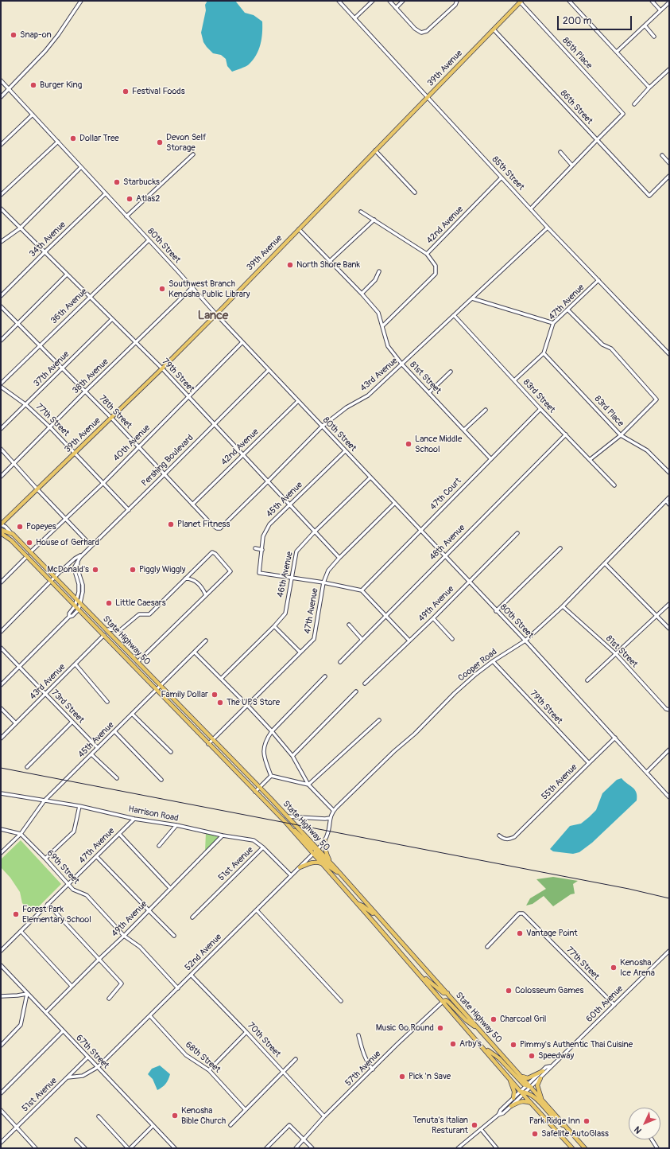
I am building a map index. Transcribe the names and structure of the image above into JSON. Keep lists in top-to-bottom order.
{
  "streets": {
    "main road": ["39th Avenue", "State Highway 50"],
    "street": [
      "86th Place",
      "86th Street",
      "85th Street",
      "42nd Avenue",
      "34th Avenue",
      "80th Street",
      "47th Avenue",
      "36th Avenue",
      "37th Avenue",
      "43rd Avenue",
      "79th Street",
      "38th Avenue",
      "81st Street",
      "83rd Street",
      "83rd Place",
      "78th Street",
      "77th Street",
      "40th Avenue",
      "Pershing Boulevard",
      "47th Court",
      "45th Avenue",
      "48th Avenue",
      "46th Avenue",
      "49th Avenue",
      "Cooper Road",
      "73rd Street",
      "55th Avenue",
      "Harrison Road",
      "51st Avenue",
      "69th Street",
      "52nd Avenue",
      "60th Avenue",
      "70th Street",
      "67th Street",
      "68th Street",
      "57th Avenue"
    ]
  },
  "crossings": [
    ["86th Place", "39th Avenue"],
    ["86th Place", "86th Street"],
    ["39th Avenue", "86th Street"],
    ["39th Avenue", "85th Street"],
    ["39th Avenue", "80th Street"],
    ["39th Avenue", "79th Street"],
    ["39th Avenue", "81st Street"],
    ["39th Avenue", "78th Street"],
    ["39th Avenue", "77th Street"],
    ["85th Street", "42nd Avenue"],
    ["85th Street", "47th Avenue"],
    ["85th Street", "43rd Avenue"],
    ["42nd Avenue", "80th Street"],
    ["42nd Avenue", "79th Street"],
    ["42nd Avenue", "81st Street"],
    ["42nd Avenue", "78th Street"],
    ["34th Avenue", "80th Street"],
    ["34th Avenue", "79th Street"],
    ["80th Street", "47th Avenue"],
    ["80th Street", "36th Avenue"],
    ["80th Street", "43rd Avenue"],
    ["80th Street", "38th Avenue"],
    ["80th Street", "40th Avenue"],
    ["80th Street", "Pershing Boulevard"],
    ["80th Street", "47th Court"],
    ["80th Street", "45th Avenue"],
    ["80th Street", "48th Avenue"],
    ["80th Street", "46th Avenue"],
    ["80th Street", "49th Avenue"],
    ["80th Street", "Cooper Road"],
    ["80th Street", "55th Avenue"],
    ["47th Avenue", "79th Street"],
    ["47th Avenue", "83rd Street"],
    ["47th Avenue", "83rd Place"],
    ["47th Avenue", "State Highway 50"],
    ["47th Avenue", "Harrison Road"],
    ["47th Avenue", "69th Street"],
    ["36th Avenue", "79th Street"],
    ["36th Avenue", "78th Street"],
    ["37th Avenue", "79th Street"],
    ["37th Avenue", "78th Street"],
    ["37th Avenue", "77th Street"],
    ["43rd Avenue", "79th Street"],
    ["43rd Avenue", "81st Street"],
    ["43rd Avenue", "83rd Street"],
    ["43rd Avenue", "78th Street"],
    ["43rd Avenue", "State Highway 50"],
    ["43rd Avenue", "73rd Street"],
    ["79th Street", "38th Avenue"],
    ["79th Street", "40th Avenue"],
    ["79th Street", "Pershing Boulevard"],
    ["79th Street", "45th Avenue"],
    ["79th Street", "46th Avenue"],
    ["79th Street", "Cooper Road"],
    ["79th Street", "55th Avenue"],
    ["38th Avenue", "78th Street"],
    ["38th Avenue", "77th Street"],
    ["81st Street", "47th Court"],
    ["81st Street", "Cooper Road"],
    ["83rd Street", "47th Court"],
    ["83rd Street", "48th Avenue"],
    ["78th Street", "40th Avenue"],
    ["78th Street", "Pershing Boulevard"],
    ["77th Street", "40th Avenue"],
    ["77th Street", "Pershing Boulevard"],
    ["77th Street", "60th Avenue"],
    ["40th Avenue", "State Highway 50"],
    ["Pershing Boulevard", "State Highway 50"],
    ["Pershing Boulevard", "73rd Street"],
    ["45th Avenue", "46th Avenue"],
    ["45th Avenue", "State Highway 50"],
    ["45th Avenue", "73rd Street"],
    ["45th Avenue", "Harrison Road"],
    ["45th Avenue", "69th Street"],
    ["49th Avenue", "Harrison Road"],
    ["49th Avenue", "69th Street"],
    ["49th Avenue", "67th Street"],
    ["State Highway 50", "52nd Avenue"],
    ["State Highway 50", "60th Avenue"],
    ["State Highway 50", "57th Avenue"],
    ["Cooper Road", "52nd Avenue"],
    ["Harrison Road", "51st Avenue"],
    ["Harrison Road", "52nd Avenue"],
    ["51st Avenue", "52nd Avenue"],
    ["51st Avenue", "67th Street"],
    ["69th Street", "52nd Avenue"],
    ["52nd Avenue", "70th Street"],
    ["52nd Avenue", "67th Street"],
    ["52nd Avenue", "68th Street"],
    ["70th Street", "57th Avenue"]
  ],
  "districts": ["Lance"],
  "places": [
    "Snap-on",
    "Burger King",
    "Festival Foods",
    "Dollar Tree",
    "Devon Self Storage",
    "Starbucks",
    "Atlas2",
    "North Shore Bank",
    "Southwest Branch Kenosha Public Library",
    "Lance Middle School",
    "Planet Fitness",
    "Popeyes",
    "House of Gerhard",
    "McDonald's",
    "Piggly Wiggly",
    "Little Caesars",
    "Family Dollar",
    "The UPS Store",
    "Forest Park Elementary School",
    "Vantage Point",
    "Kenosha Ice Arena",
    "Colosseum Games",
    "Charcoal Gril",
    "Music Go Round",
    "Arby's",
    "Pimmy's Authentic Thai Cuisine",
    "Speedway",
    "Pick 'n Save",
    "Kenosha Bible Church",
    "Park Ridge Inn",
    "Tenuta's Italian Resturant",
    "Safelite AutoGlass"
  ],
  "scale_bar": "200 m",
  "north": "bottom left"
}
